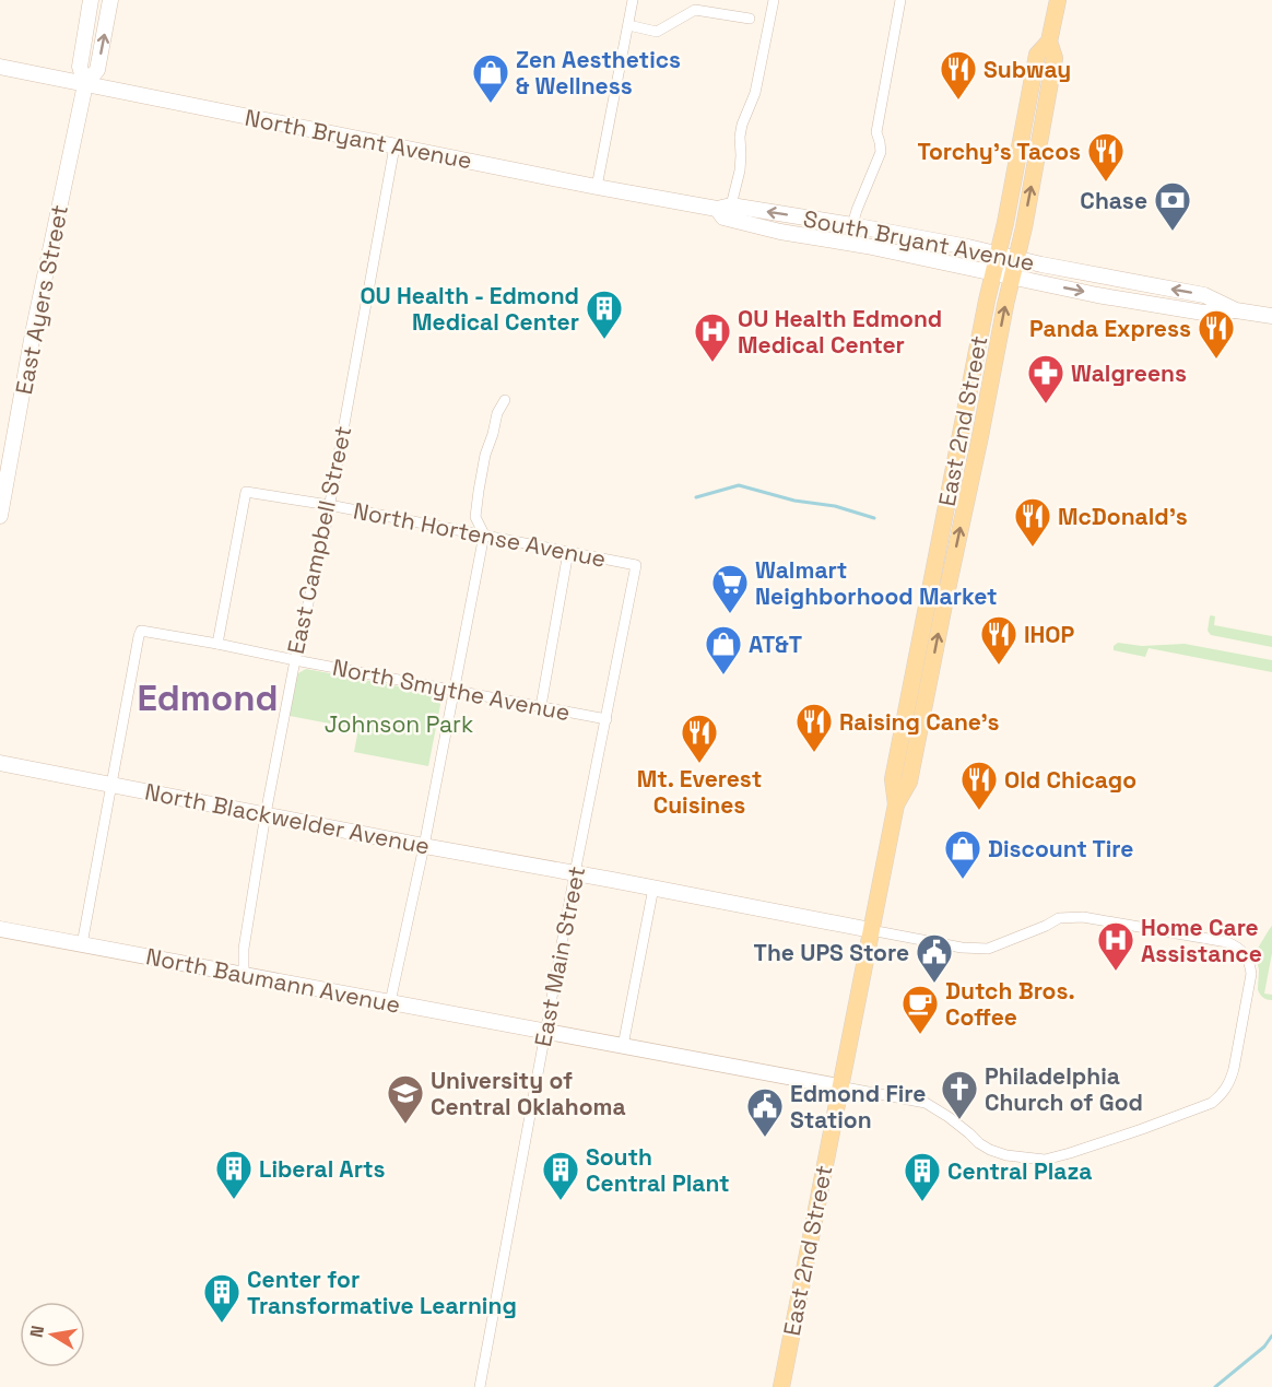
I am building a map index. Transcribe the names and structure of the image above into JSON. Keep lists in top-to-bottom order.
{
  "streets": {
    "main road": ["East 2nd Street"],
    "street": [
      "North Bryant Avenue",
      "South Bryant Avenue",
      "East Ayers Street",
      "North Hortense Avenue",
      "East Campbell Street",
      "North Smythe Avenue",
      "North Blackwelder Avenue",
      "East Main Street",
      "North Baumann Avenue"
    ]
  },
  "crossings": [
    ["North Bryant Avenue", "South Bryant Avenue"],
    ["North Bryant Avenue", "East Ayers Street"],
    ["North Bryant Avenue", "East Campbell Street"],
    ["South Bryant Avenue", "East 2nd Street"],
    ["East 2nd Street", "North Blackwelder Avenue"],
    ["East 2nd Street", "North Baumann Avenue"],
    ["North Hortense Avenue", "East Campbell Street"],
    ["North Hortense Avenue", "North Smythe Avenue"],
    ["North Hortense Avenue", "East Main Street"],
    ["East Campbell Street", "North Smythe Avenue"],
    ["East Campbell Street", "North Blackwelder Avenue"],
    ["East Campbell Street", "North Baumann Avenue"],
    ["North Smythe Avenue", "North Blackwelder Avenue"],
    ["North Smythe Avenue", "East Main Street"],
    ["North Blackwelder Avenue", "East Main Street"],
    ["East Main Street", "North Baumann Avenue"]
  ],
  "districts": ["Edmond"],
  "parks": ["Johnson Park"],
  "places": {
    "restaurant": [
      "Subway",
      "Torchy's Tacos",
      "Panda Express",
      "McDonald's",
      "IHOP",
      "Raising Cane's",
      "Mt. Everest Cuisines",
      "Old Chicago"
    ],
    "shop": ["Zen Aesthetics & Wellness", "AT&T", "Discount Tire"],
    "bank": ["Chase"],
    "building": [
      "OU Health - Edmond Medical Center",
      "Liberal Arts",
      "South Central Plant",
      "Central Plaza",
      "Center for Transformative Learning"
    ],
    "hospital": ["OU Health Edmond Medical Center", "Home Care Assistance"],
    "pharmacy": ["Walgreens"],
    "supermarket": ["Walmart Neighborhood Market"],
    "public building": ["The UPS Store", "Edmond Fire Station"],
    "cafe": ["Dutch Bros. Coffee"],
    "church": ["Philadelphia Church of God"],
    "school or university": ["University of Central Oklahoma"]
  },
  "north": "left"
}
